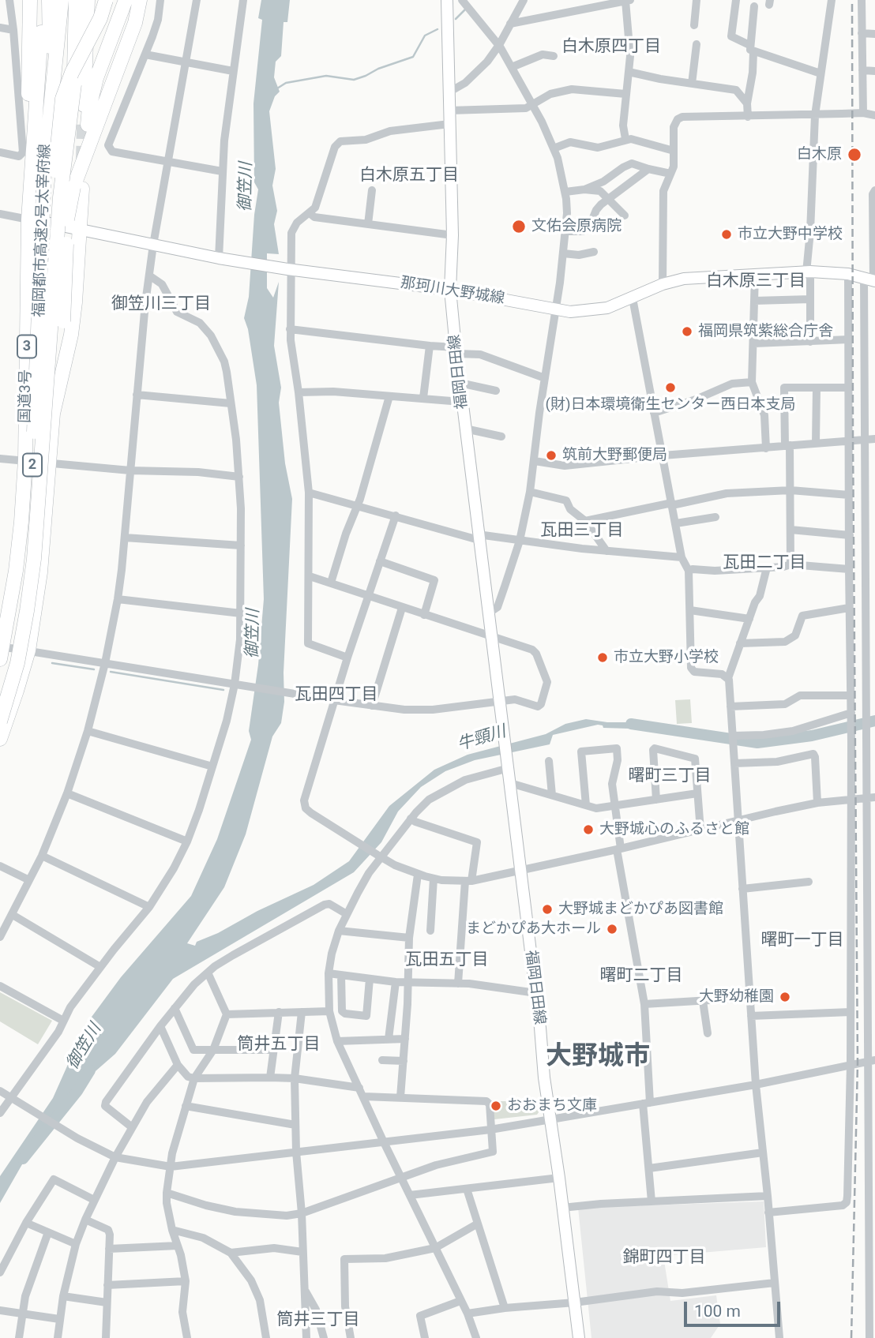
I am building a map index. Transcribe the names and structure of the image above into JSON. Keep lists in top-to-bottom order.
{
  "streets": {
    "highway": [
      "福岡都市高速2号太宰府線",
      "3",
      "国道3号",
      "2"
    ],
    "main road": ["那珂川大野城線", "福岡日田線"]
  },
  "crossings": [
    ["福岡都市高速2号太宰府線", "国道3号"],
    ["那珂川大野城線", "福岡日田線"],
    ["那珂川大野城線", "国道3号"]
  ],
  "districts": [
    "白木原四丁目",
    "白木原五丁目",
    "白木原三丁目",
    "御笠川三丁目",
    "瓦田三丁目",
    "瓦田二丁目",
    "瓦田四丁目",
    "曙町三丁目",
    "曙町一丁目",
    "瓦田五丁目",
    "曙町二丁目",
    "筒井五丁目",
    "大野城市",
    "錦町四丁目",
    "筒井三丁目"
  ],
  "water": ["御笠川", "牛頸川"],
  "places": [
    "白木原",
    "文佑会原病院",
    "市立大野中学校",
    "福岡県筑紫総合庁舎",
    "(財)日本環境衛生センター西日本支局",
    "筑前大野郵便局",
    "市立大野小学校",
    "大野城心のふるさと館",
    "大野城まどかぴあ図書館",
    "まどかぴあ大ホール",
    "大野幼稚園",
    "おおまち文庫"
  ],
  "scale_bar": "100 m"
}
